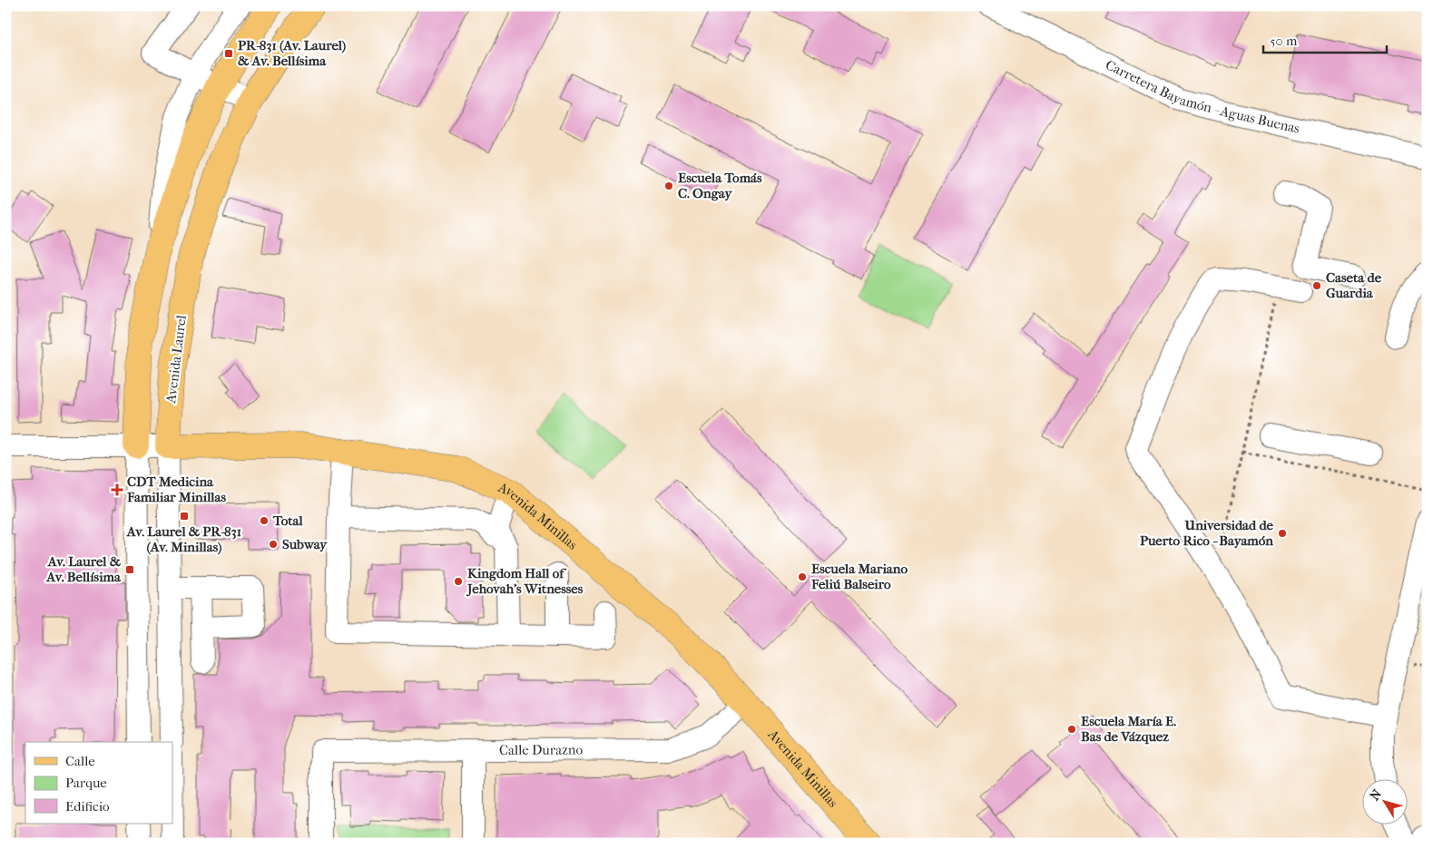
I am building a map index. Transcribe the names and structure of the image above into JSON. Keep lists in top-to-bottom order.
{
  "streets": {
    "main road": ["Avenida Laurel", "Avenida Minillas"],
    "street": ["Carretera Bayamón - Aguas Buenas", "Calle Durazno"]
  },
  "crossings": [
    ["Avenida Laurel", "Avenida Minillas"],
    ["Avenida Minillas", "Calle Durazno"]
  ],
  "places": {
    "transit": ["PR-831 (Av. Laurel) & Av. Bellísima", "Av. Laurel & PR-831 (Av. Minillas)", "Av. Laurel & Av. Bellísima"],
    "other": [
      "Escuela Tomás C. Ongay",
      "Caseta de Guardia",
      "Total",
      "Universidad de Puerto Rico - Bayamón",
      "Subway",
      "Escuela Mariano Feliú Balseiro",
      "Kingdom Hall of Jehovah’s Witnesses",
      "Escuela María E. Bas de Vázquez"
    ],
    "health": ["CDT Medicina Familiar Minillas"]
  },
  "legend": ["Calle", "Parque", "Edificio"],
  "scale_bar": "50 m",
  "north": "top left"
}
